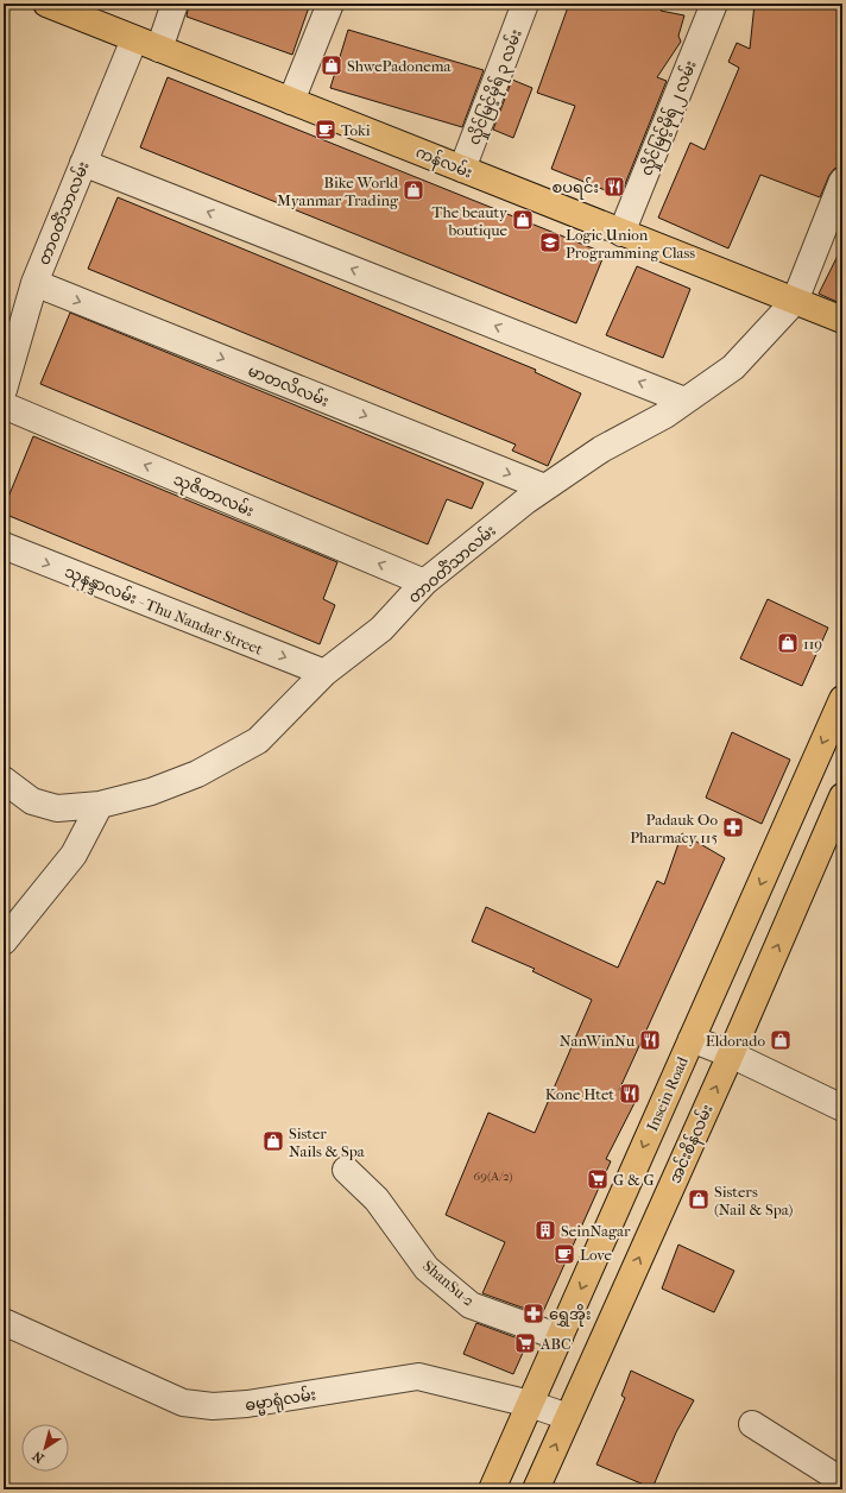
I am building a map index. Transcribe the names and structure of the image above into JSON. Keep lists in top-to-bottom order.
{
  "streets": {
    "main road": ["ကန်လမ်း", "Insein Road", "အင်းစိန်လမ်း"],
    "street": [
      "လှိုင်မြင့်မိုရ် ၃ လမ်း",
      "လှိုင်မြင့်မိုရ် ၂ လမ်း",
      "တာဝတိံသာလမ်း",
      "မာတလိလမ်း",
      "သုဇိတာလမ်း",
      "သုနန္ဒာလမ်း - Thu Nandar Street",
      "ShanSu-2",
      "ဓမ္မာရုံလမ်း"
    ]
  },
  "crossings": [
    ["လှိုင်မြင့်မိုရ် ၃ လမ်း", "ကန်လမ်း"],
    ["လှိုင်မြင့်မိုရ် ၂ လမ်း", "ကန်လမ်း"],
    ["ကန်လမ်း", "တာဝတိံသာလမ်း"],
    ["တာဝတိံသာလမ်း", "မာတလိလမ်း"],
    ["တာဝတိံသာလမ်း", "သုဇိတာလမ်း"],
    ["တာဝတိံသာလမ်း", "သုနန္ဒာလမ်း - Thu Nandar Street"],
    ["Insein Road", "ShanSu-2"],
    ["Insein Road", "ဓမ္မာရုံလမ်း"],
    ["အင်းစိန်လမ်း", "ဓမ္မာရုံလမ်း"]
  ],
  "one_way": [
    "သုဇိတာလမ်း",
    "သုနန္ဒာလမ်း - Thu Nandar Street",
    "Insein Road",
    "အင်းစိန်လမ်း"
  ],
  "places": {
    "shop": [
      "ShwePadonema",
      "Bike World Myanmar Trading",
      "The beauty boutique",
      "119",
      "Eldorado",
      "Sister Nails & Spa",
      "Sisters (Nail & Spa)"
    ],
    "cafe": ["Toki", "Love"],
    "restaurant": ["စပရင်း", "NanWinNu", "Kone Htet"],
    "school or university": ["Logic Union Programming Class"],
    "pharmacy": ["Padauk Oo Pharmacy 115", "ရွှေအိုး"],
    "supermarket": ["G & G", "ABC"],
    "building": ["SeinNagar"]
  },
  "house_numbers": ["69(A/2)"],
  "north": "bottom left"
}
